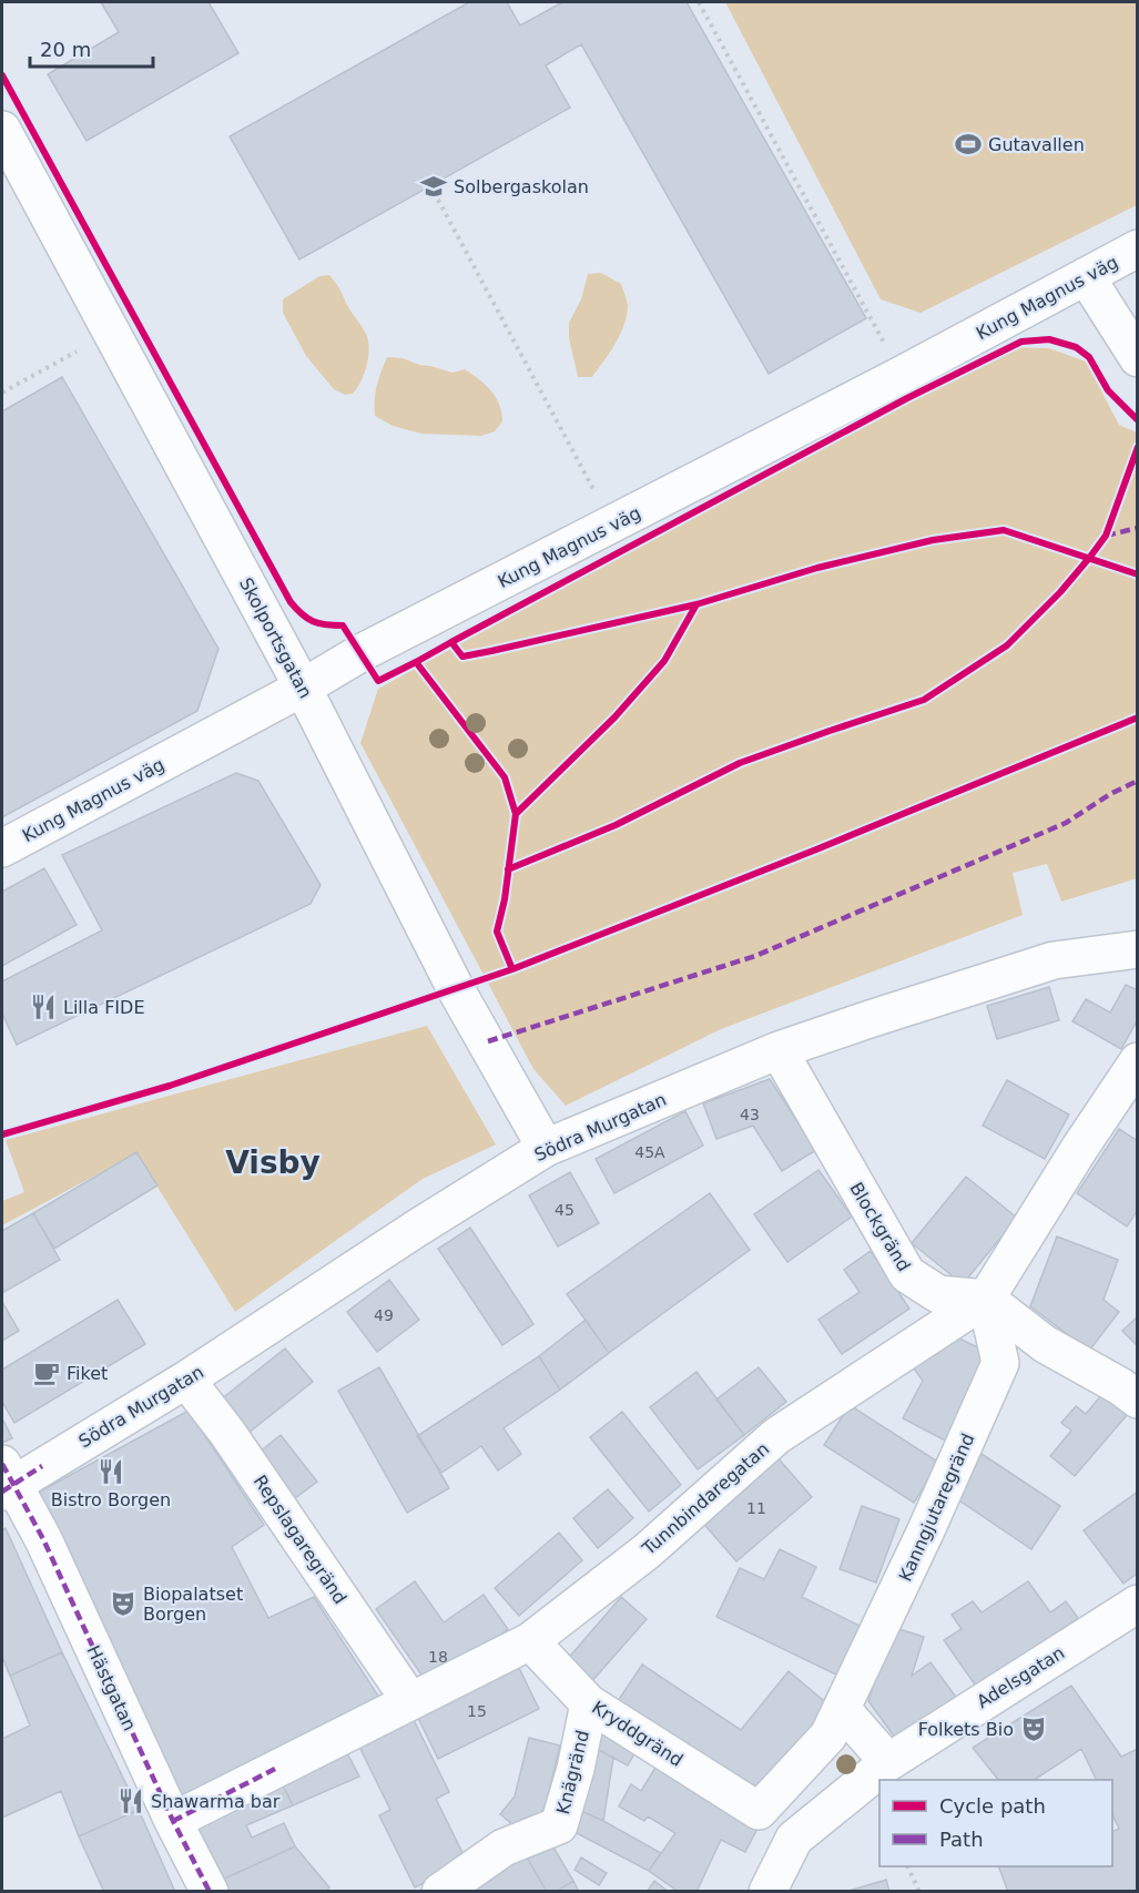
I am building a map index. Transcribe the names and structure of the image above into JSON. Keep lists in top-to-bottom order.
{
  "streets": {
    "street": [
      "Kung Magnus väg",
      "Skolportsgatan",
      "Södra Murgatan",
      "Blockgränd",
      "Tunnbindaregatan",
      "Kanngjutaregränd",
      "Repslagaregränd",
      "Adelsgatan",
      "Hästgatan",
      "Kryddgränd",
      "Knägränd"
    ]
  },
  "crossings": [
    ["Kung Magnus väg", "Skolportsgatan"],
    ["Skolportsgatan", "Södra Murgatan"],
    ["Södra Murgatan", "Blockgränd"],
    ["Södra Murgatan", "Repslagaregränd"],
    ["Södra Murgatan", "Hästgatan"],
    ["Blockgränd", "Tunnbindaregatan"],
    ["Blockgränd", "Kanngjutaregränd"],
    ["Tunnbindaregatan", "Kanngjutaregränd"],
    ["Tunnbindaregatan", "Repslagaregränd"],
    ["Tunnbindaregatan", "Hästgatan"],
    ["Tunnbindaregatan", "Kryddgränd"],
    ["Kanngjutaregränd", "Kryddgränd"],
    ["Kryddgränd", "Knägränd"]
  ],
  "districts": ["Visby"],
  "places": {
    "sports": ["Gutavallen"],
    "school or university": ["Solbergaskolan"],
    "restaurant": ["Lilla FIDE", "Bistro Borgen", "Shawarma bar"],
    "cafe": ["Fiket"],
    "theatre": ["Biopalatset Borgen", "Folkets Bio"]
  },
  "house_numbers": [
    "43",
    "45A",
    "45",
    "49",
    "11",
    "18",
    "15"
  ],
  "legend": ["Cycle path", "Path"],
  "scale_bar": "20 m"
}
